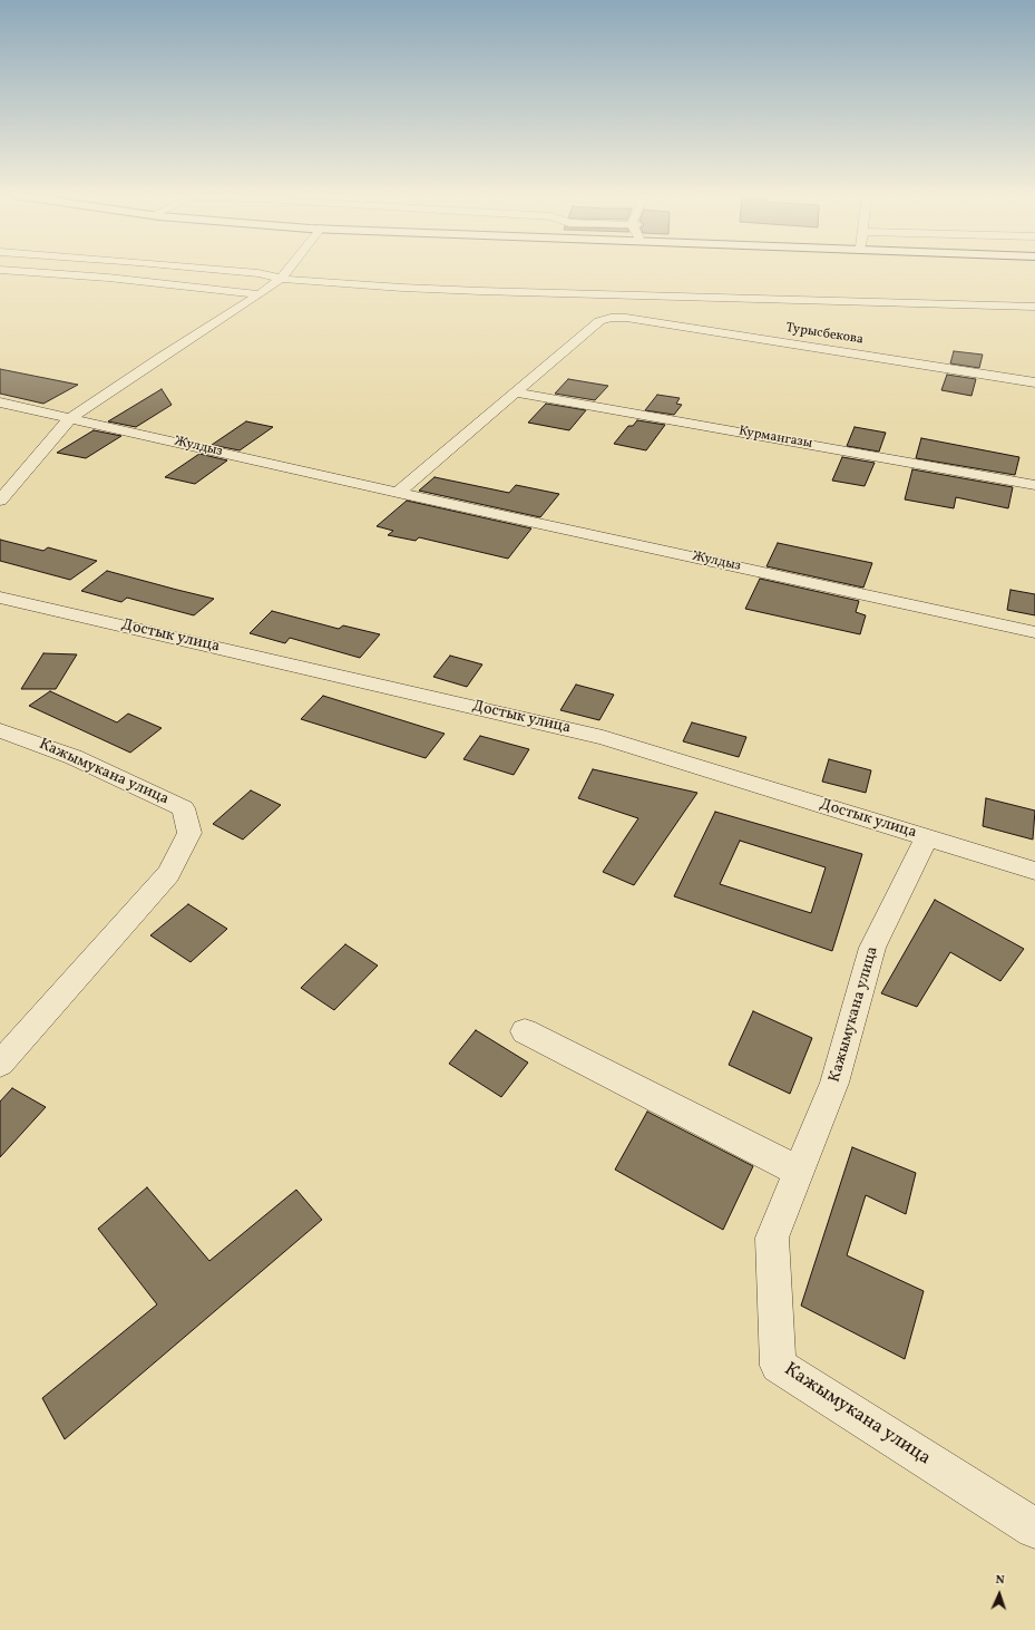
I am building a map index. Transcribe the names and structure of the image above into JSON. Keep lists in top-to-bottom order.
{
  "streets": {
    "street": [
      "Турысбекова",
      "Курмангазы",
      "Жулдыз",
      "Достык улица",
      "Кажымукана улица"
    ]
  },
  "crossings": [
    ["Турысбекова", "Курмангазы"],
    ["Достык улица", "Кажымукана улица"]
  ],
  "north": "top"
}
